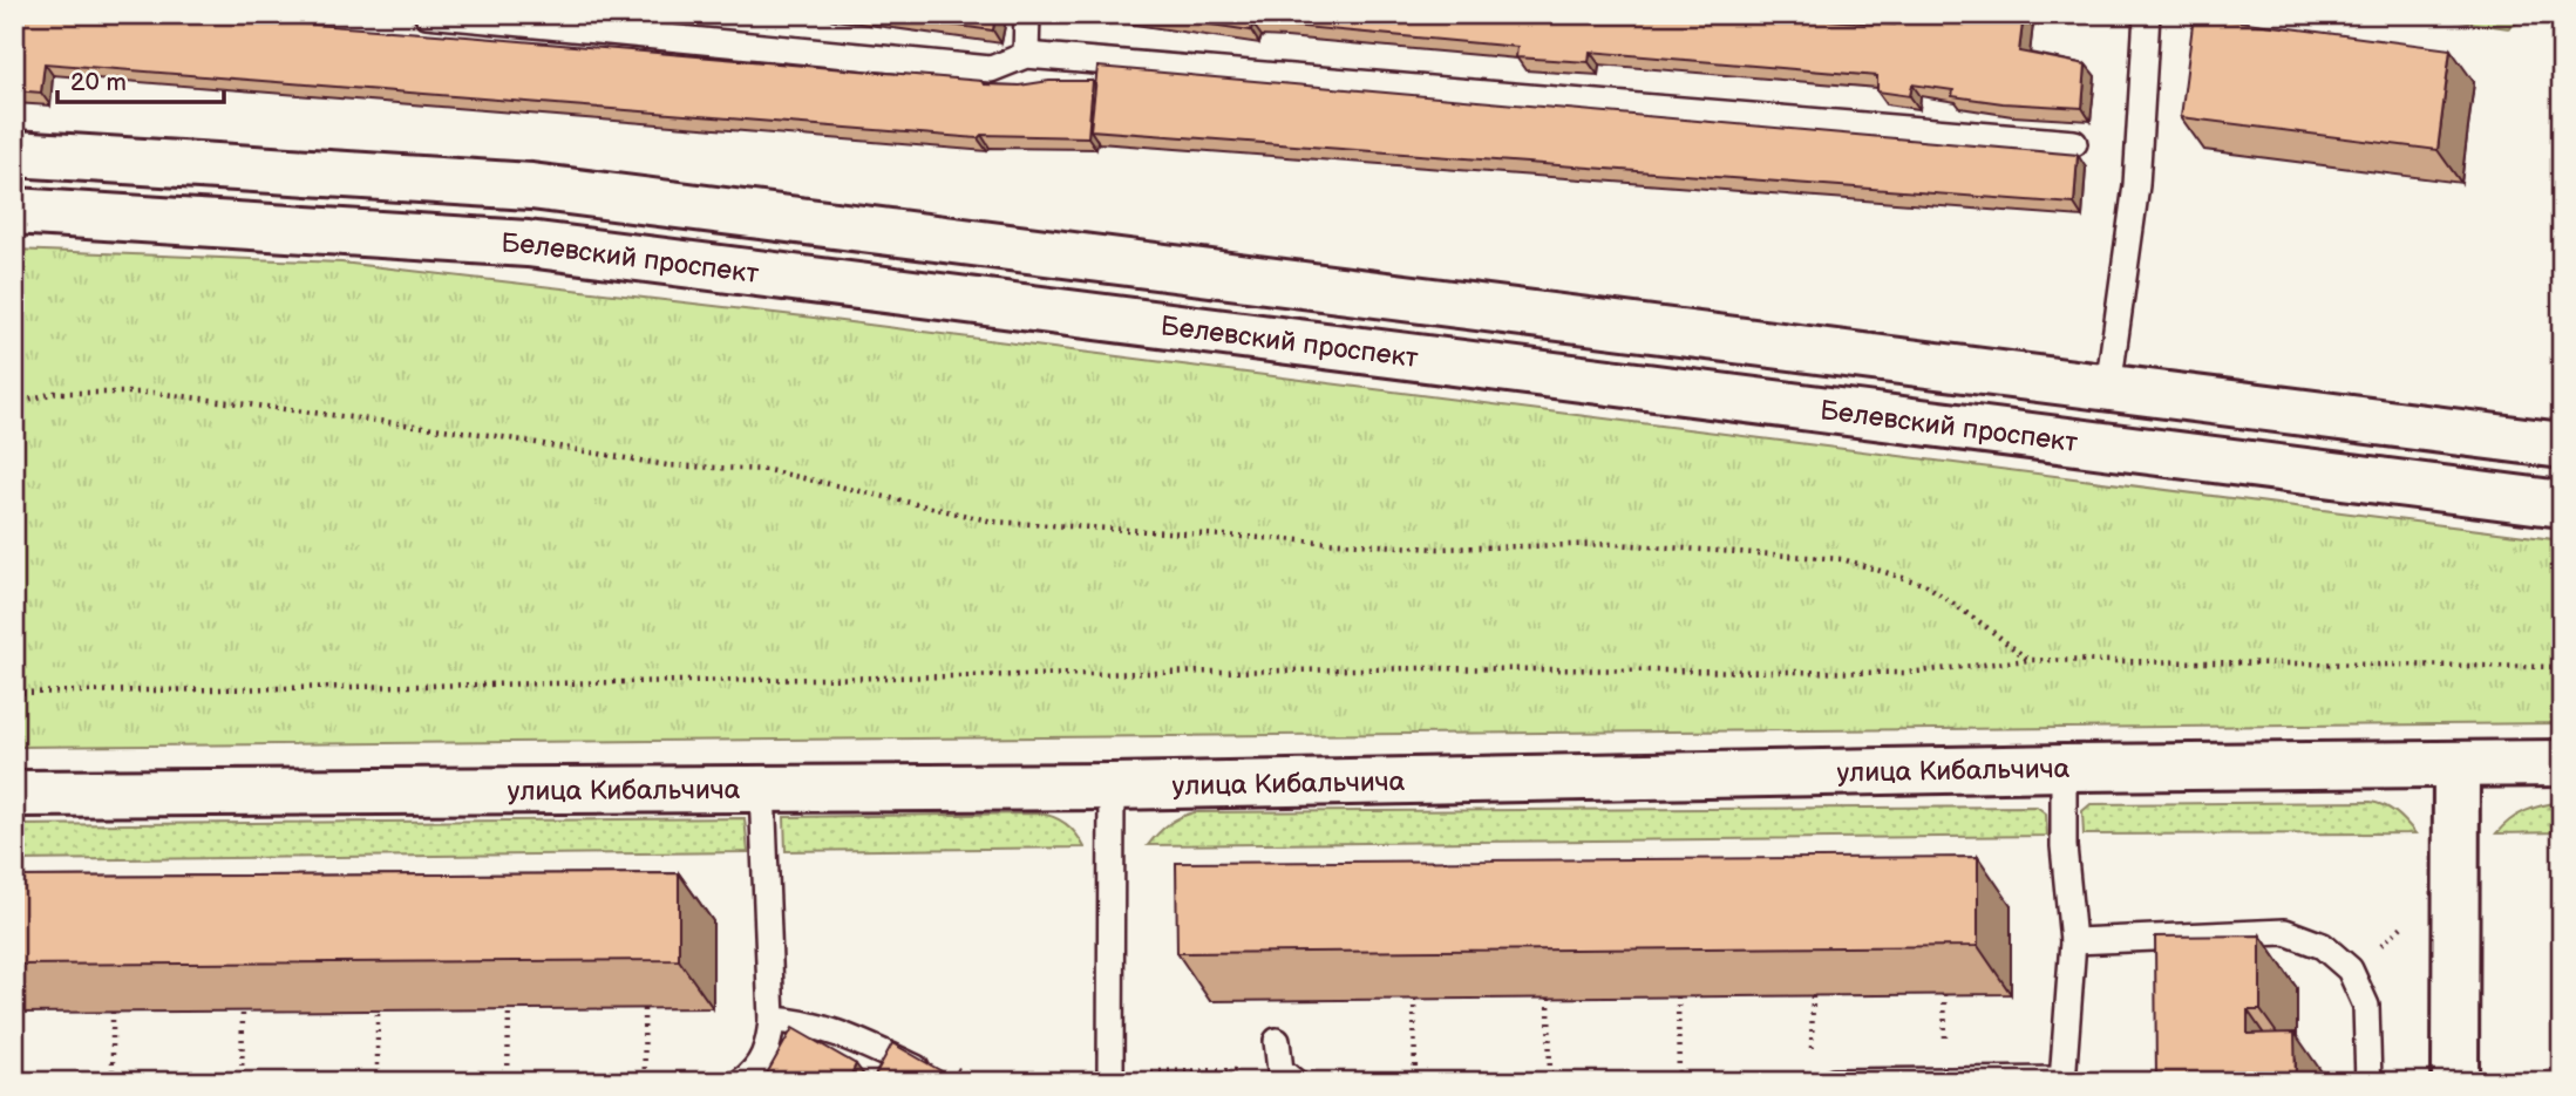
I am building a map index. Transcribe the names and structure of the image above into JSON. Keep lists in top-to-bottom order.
{
  "streets": {
    "street": ["Белевский проспект", "улица Кибальчича"]
  },
  "scale_bar": "20 m"
}
